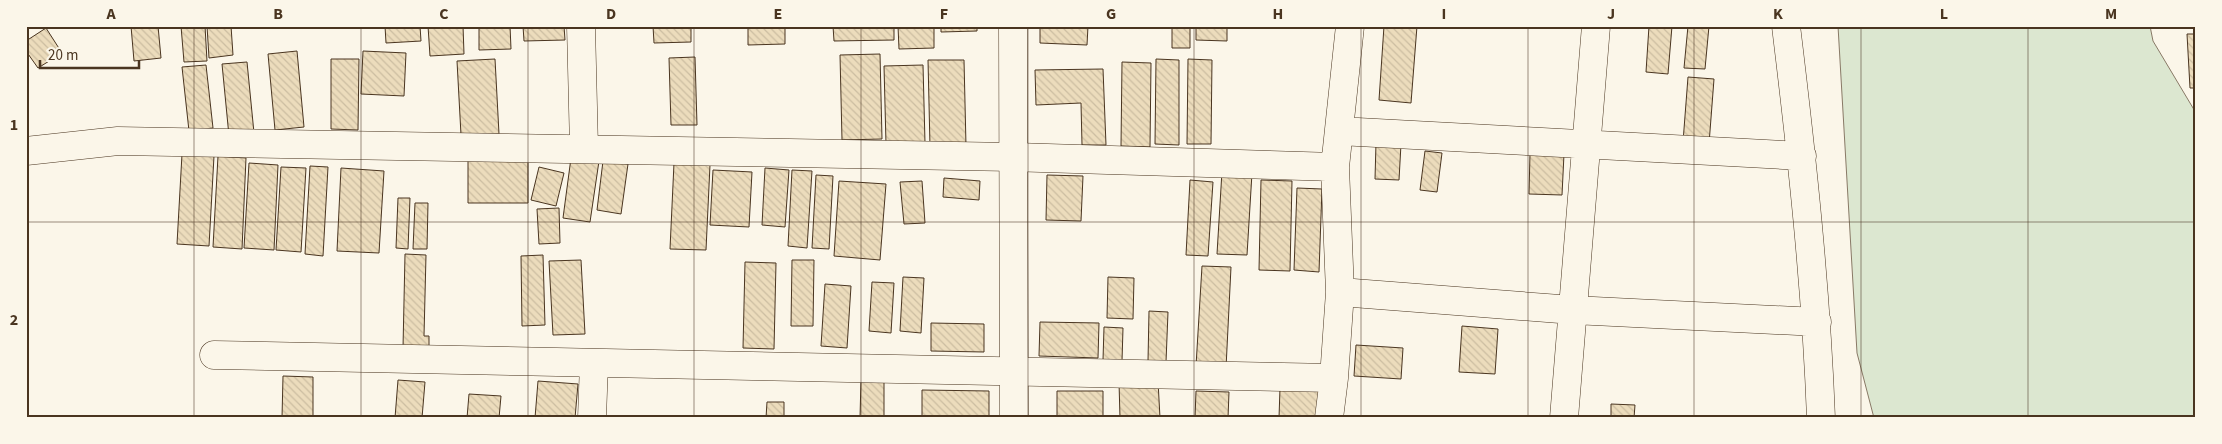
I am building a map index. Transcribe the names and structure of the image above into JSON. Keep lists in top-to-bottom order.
{
  "scale_bar": "20 m",
  "grid": {
    "columns": [
      "A",
      "B",
      "C",
      "D",
      "E",
      "F",
      "G",
      "H",
      "I",
      "J",
      "K",
      "L",
      "M"
    ],
    "rows": ["1", "2"]
  }
}
